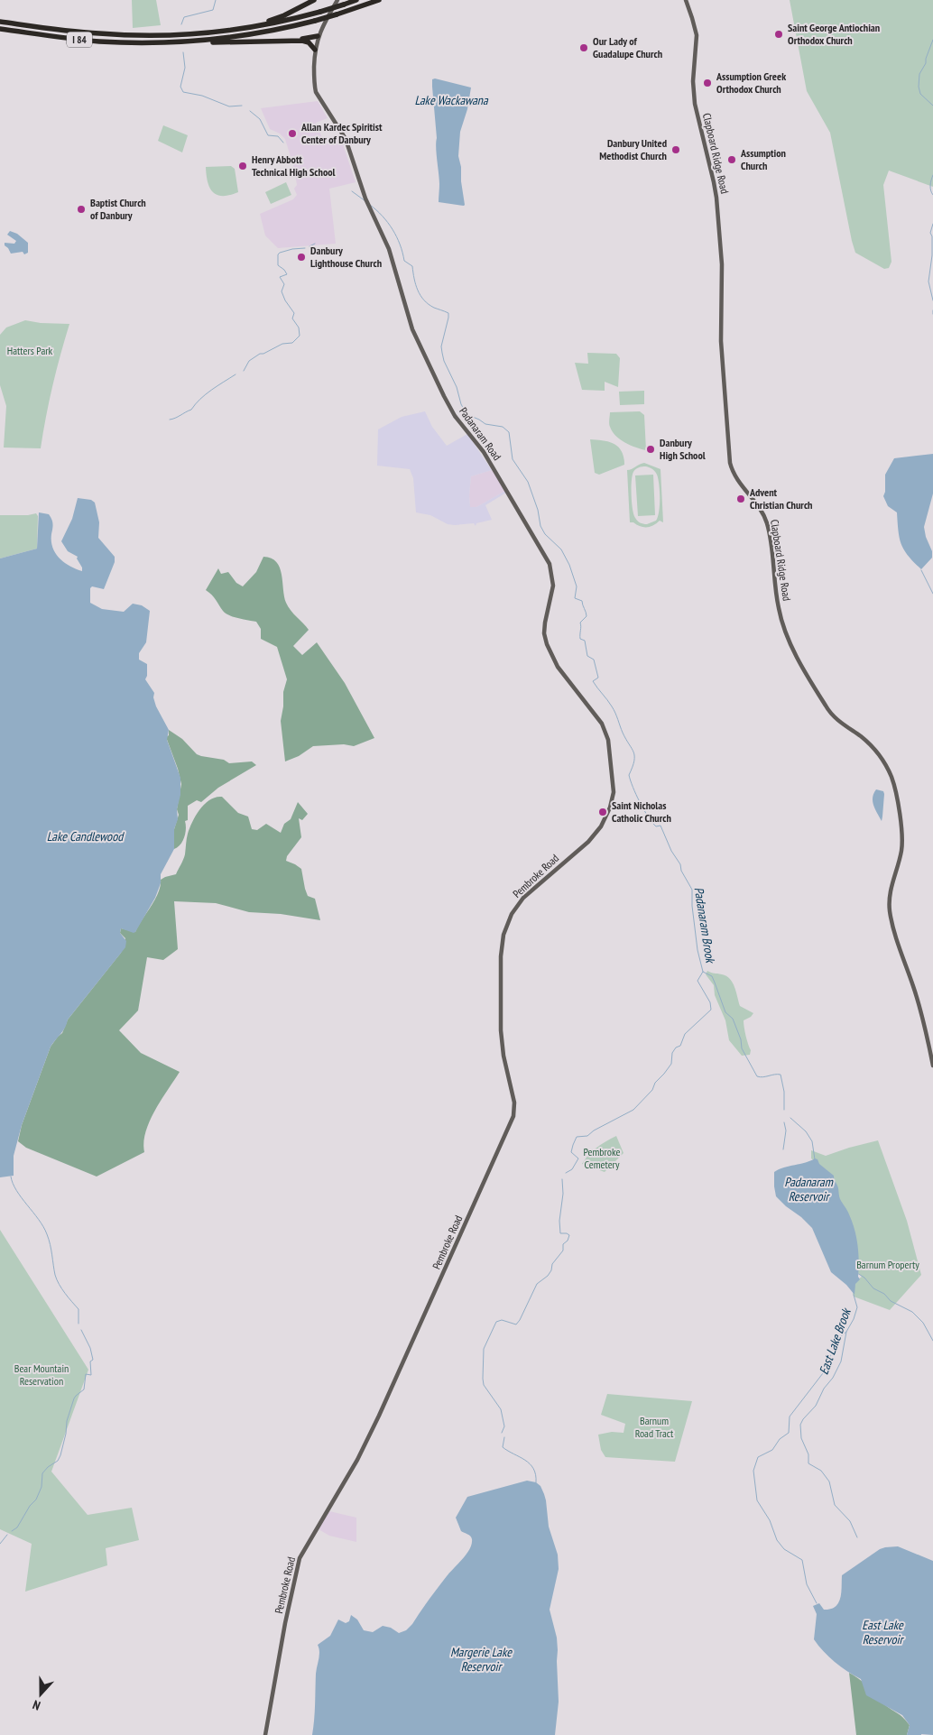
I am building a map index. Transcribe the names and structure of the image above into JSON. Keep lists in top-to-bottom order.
{
  "streets": {
    "highway": ["I 84"],
    "main road": ["Clapboard Ridge Road", "Padanaram Road", "Pembroke Road"]
  },
  "crossings": [
    ["Padanaram Road", "Pembroke Road"]
  ],
  "water": [
    "Lake Wackawana",
    "Lake Candlewood",
    "Padanaram Brook",
    "Padanaram Reservoir",
    "East Lake Brook",
    "East Lake Reservoir",
    "Margerie Lake Reservoir"
  ],
  "parks": [
    "Hatters Park",
    "Pembroke Cemetery",
    "Barnum Property",
    "Bear Mountain Reservation",
    "Barnum Road Tract"
  ],
  "places": [
    "Saint George Antiochian Orthodox Church",
    "Our Lady of Guadalupe Church",
    "Assumption Greek Orthodox Church",
    "Allan Kardec Spiritist Center of Danbury",
    "Danbury United Methodist Church",
    "Assumption Church",
    "Henry Abbott Technical High School",
    "Baptist Church of Danbury",
    "Danbury Lighthouse Church",
    "Danbury High School",
    "Advent Christian Church",
    "Saint Nicholas Catholic Church"
  ],
  "north": "bottom"
}
